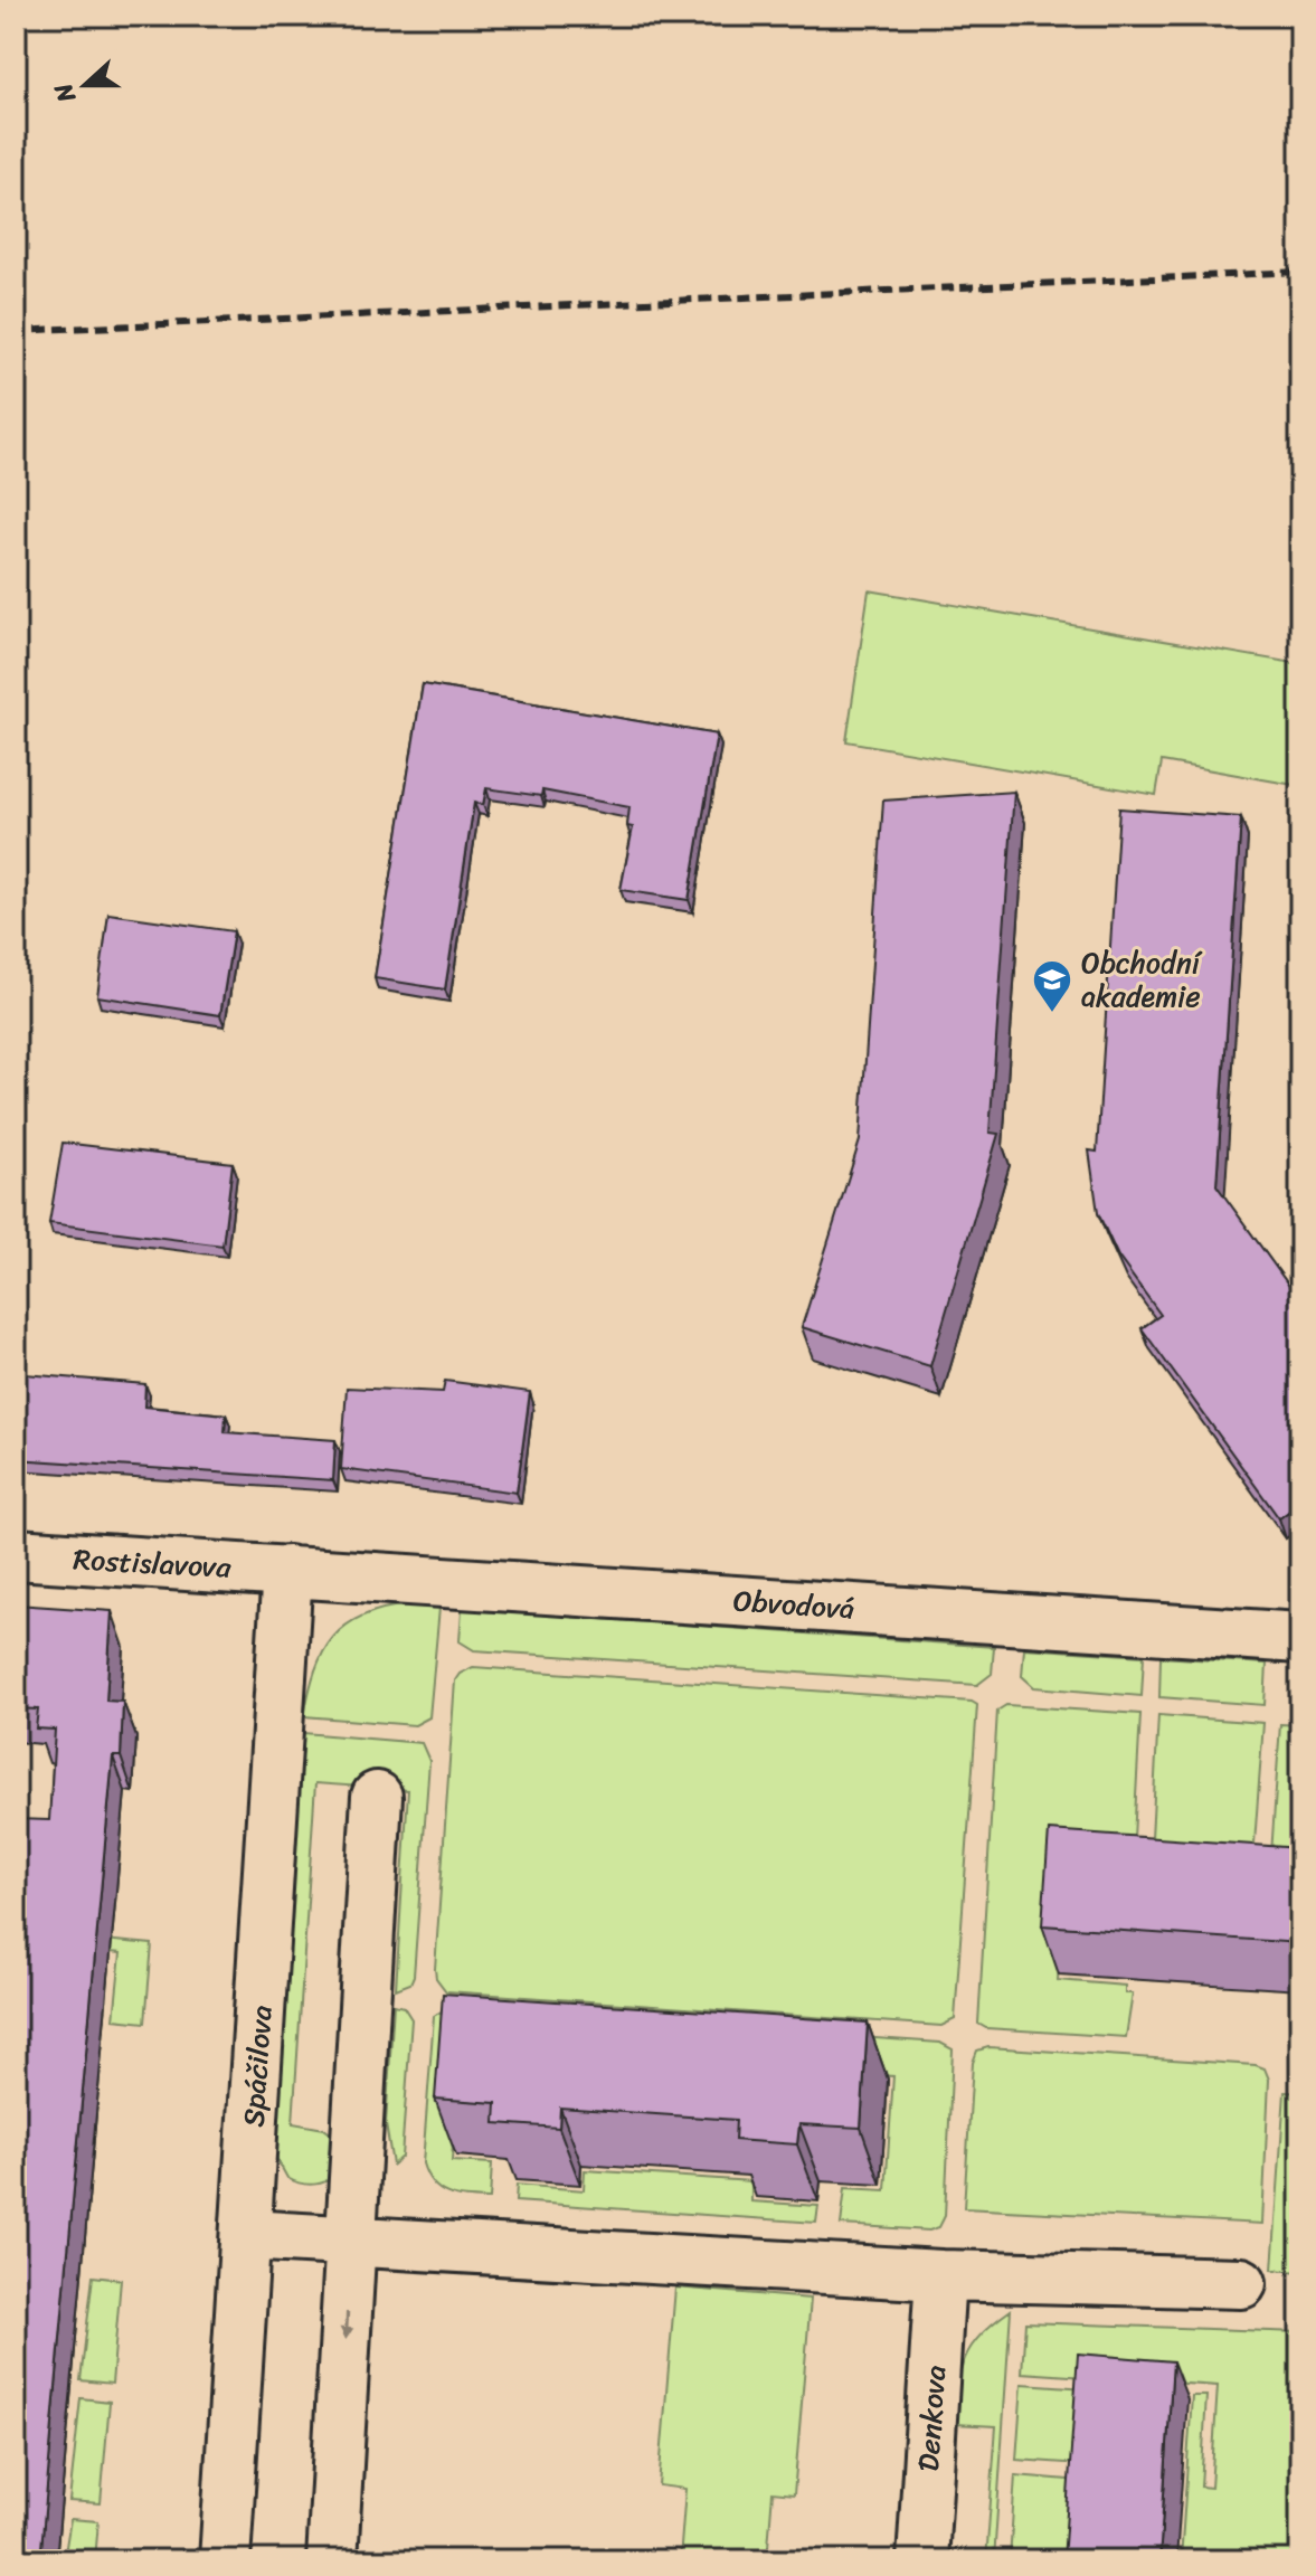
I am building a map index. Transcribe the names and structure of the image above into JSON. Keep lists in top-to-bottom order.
{
  "streets": {
    "street": [
      "Rostislavova",
      "Obvodová",
      "Spáčilova",
      "Denkova"
    ]
  },
  "crossings": [
    ["Rostislavova", "Obvodová"],
    ["Rostislavova", "Spáčilova"],
    ["Obvodová", "Spáčilova"]
  ],
  "places": {
    "school or university": ["Obchodní akademie"]
  },
  "north": "left"
}
